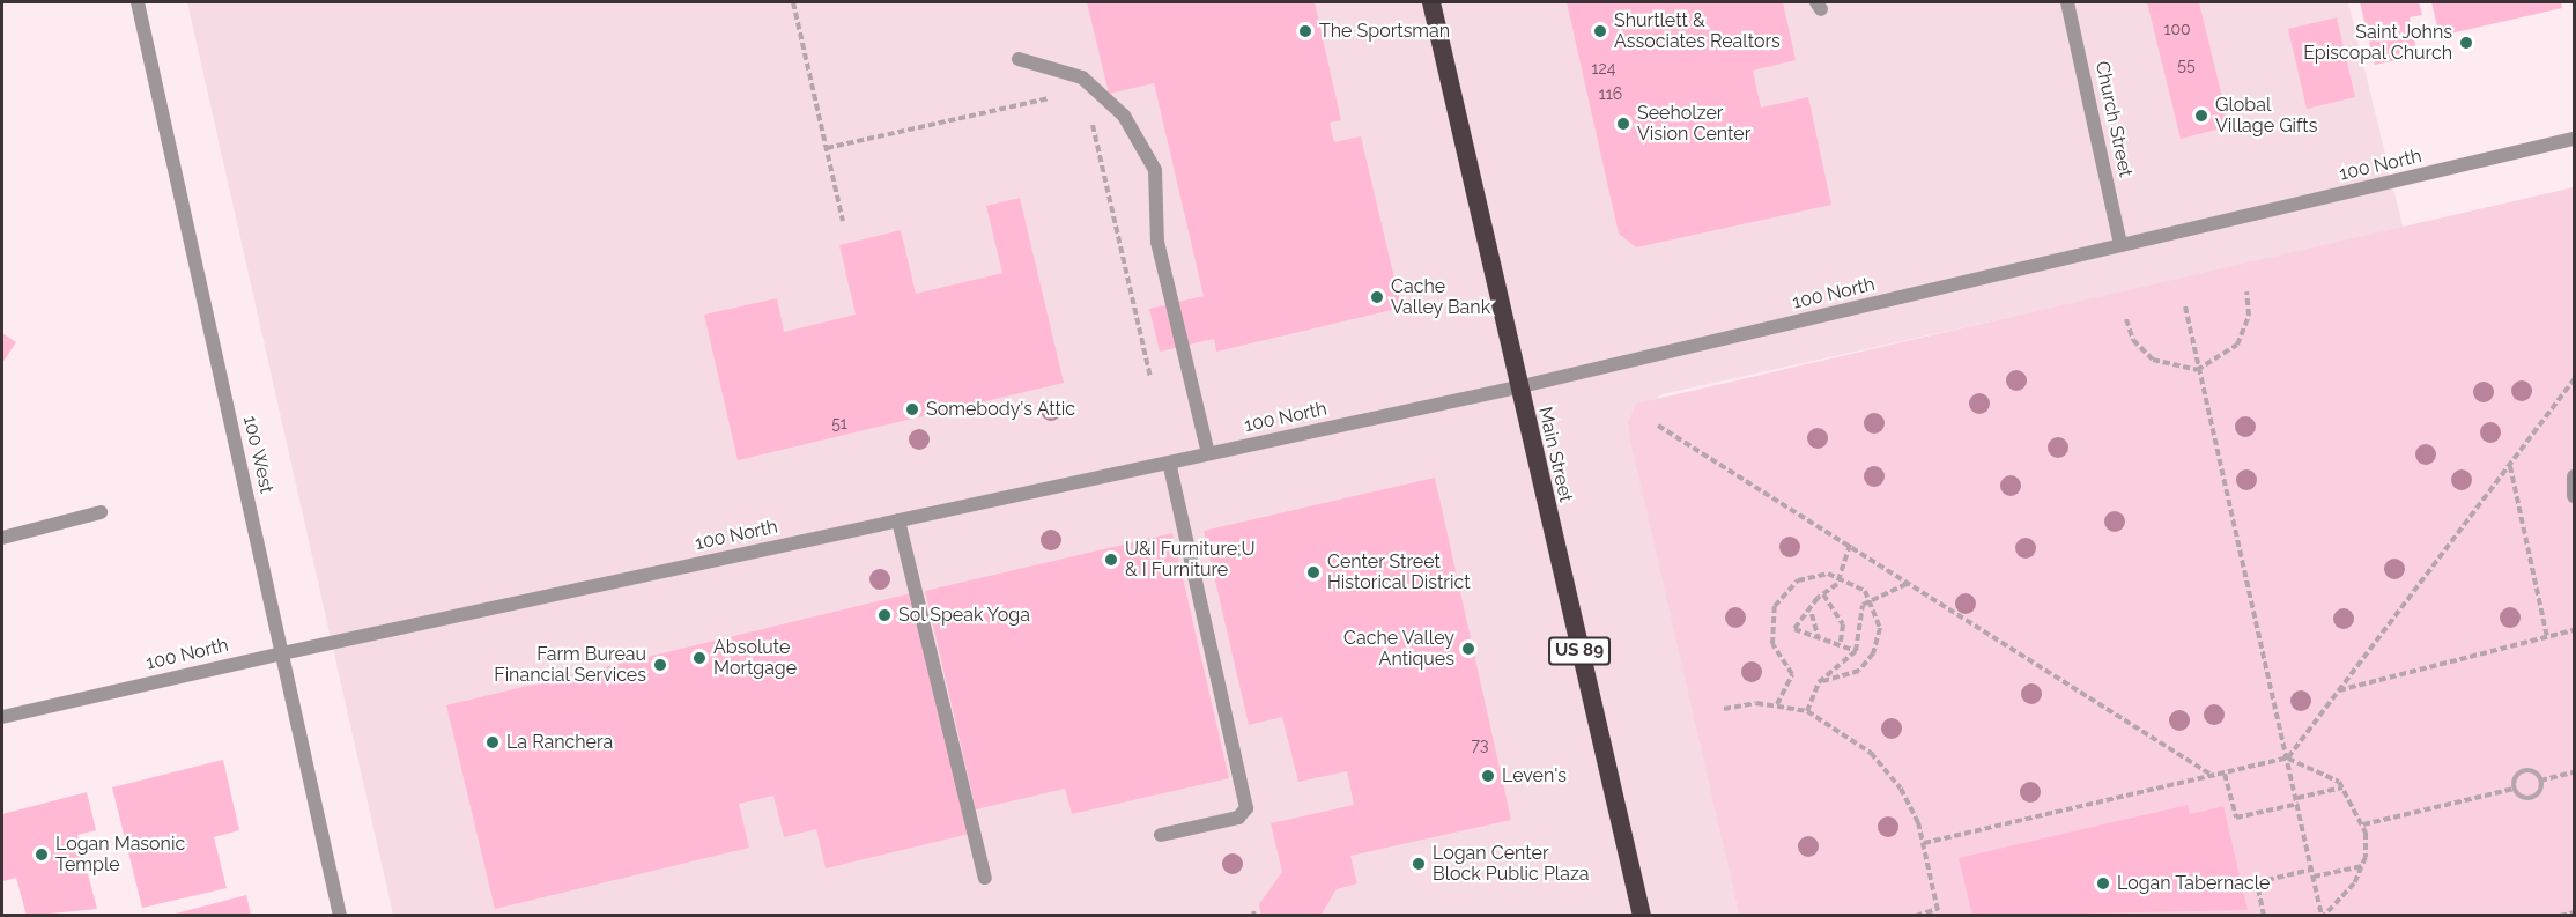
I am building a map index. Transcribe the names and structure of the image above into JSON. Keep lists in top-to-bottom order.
{
  "streets": {
    "highway": ["Main Street", "US 89"],
    "street": ["Church Street", "100 North", "100 West"]
  },
  "crossings": [
    ["Church Street", "100 North"],
    ["100 North", "100 West"],
    ["100 North", "Main Street"]
  ],
  "places": [
    "The Sportsman",
    "Shurtlett & Associates Realtors",
    "Saint Johns Episcopal Church",
    "Global Village Gifts",
    "Seeholzer Vision Center",
    "Cache Valley Bank",
    "Somebody's Attic",
    "U&I Furniture;U & I Furniture",
    "Center Street Historical District",
    "Sol Speak Yoga",
    "Cache Valley Antiques",
    "Absolute Mortgage",
    "Farm Bureau Financial Services",
    "La Ranchera",
    "Leven's",
    "Logan Masonic Temple",
    "Logan Center Block Public Plaza",
    "Logan Tabernacle"
  ],
  "house_numbers": [
    "100",
    "55",
    "124",
    "116",
    "51",
    "73"
  ]
}
